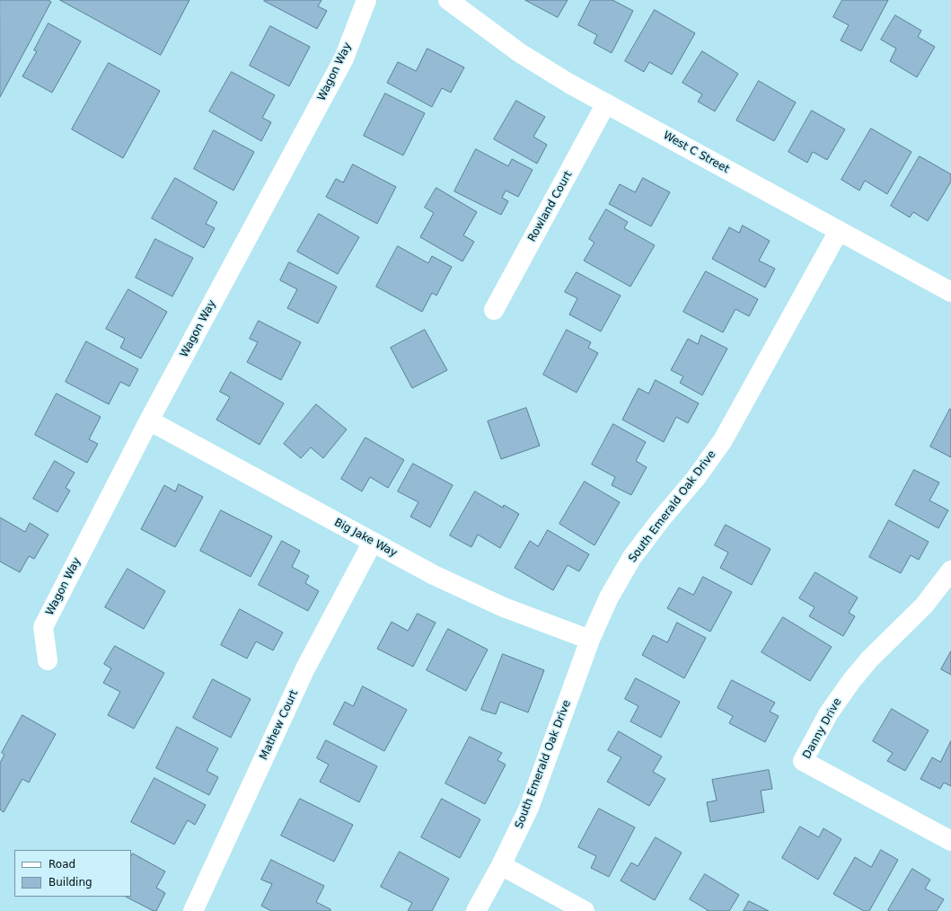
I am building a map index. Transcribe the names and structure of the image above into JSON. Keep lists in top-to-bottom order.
{
  "streets": {
    "street": [
      "Wagon Way",
      "West C Street",
      "Rowland Court",
      "South Emerald Oak Drive",
      "Big Jake Way",
      "Mathew Court",
      "Danny Drive"
    ]
  },
  "crossings": [
    ["Wagon Way", "Big Jake Way"],
    ["West C Street", "Rowland Court"],
    ["West C Street", "South Emerald Oak Drive"],
    ["South Emerald Oak Drive", "Big Jake Way"],
    ["Big Jake Way", "Mathew Court"]
  ],
  "legend": ["Road", "Building"]
}
